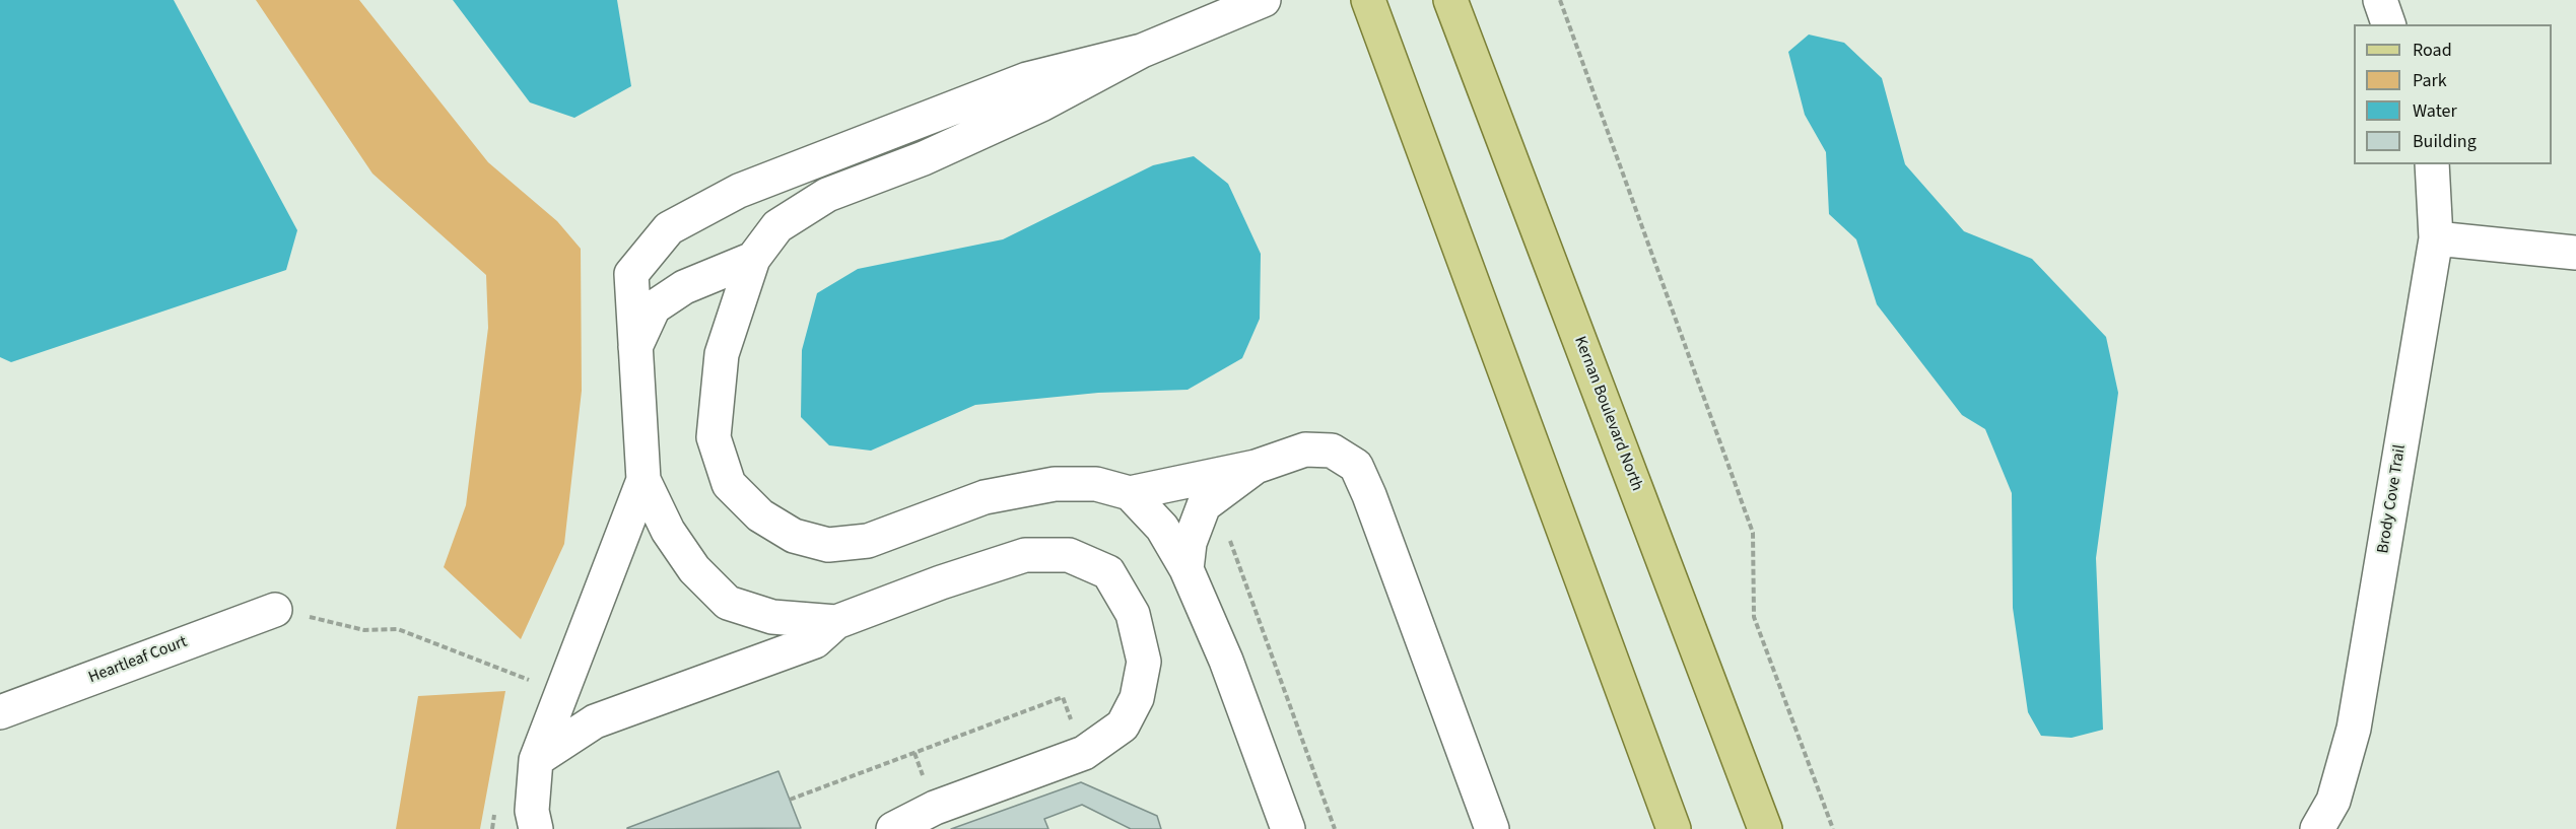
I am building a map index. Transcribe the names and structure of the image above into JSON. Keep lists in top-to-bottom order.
{
  "streets": {
    "main road": ["Kernan Boulevard North"],
    "street": ["Brody Cove Trail", "Heartleaf Court"]
  },
  "legend": [
    "Road",
    "Park",
    "Water",
    "Building"
  ]
}
